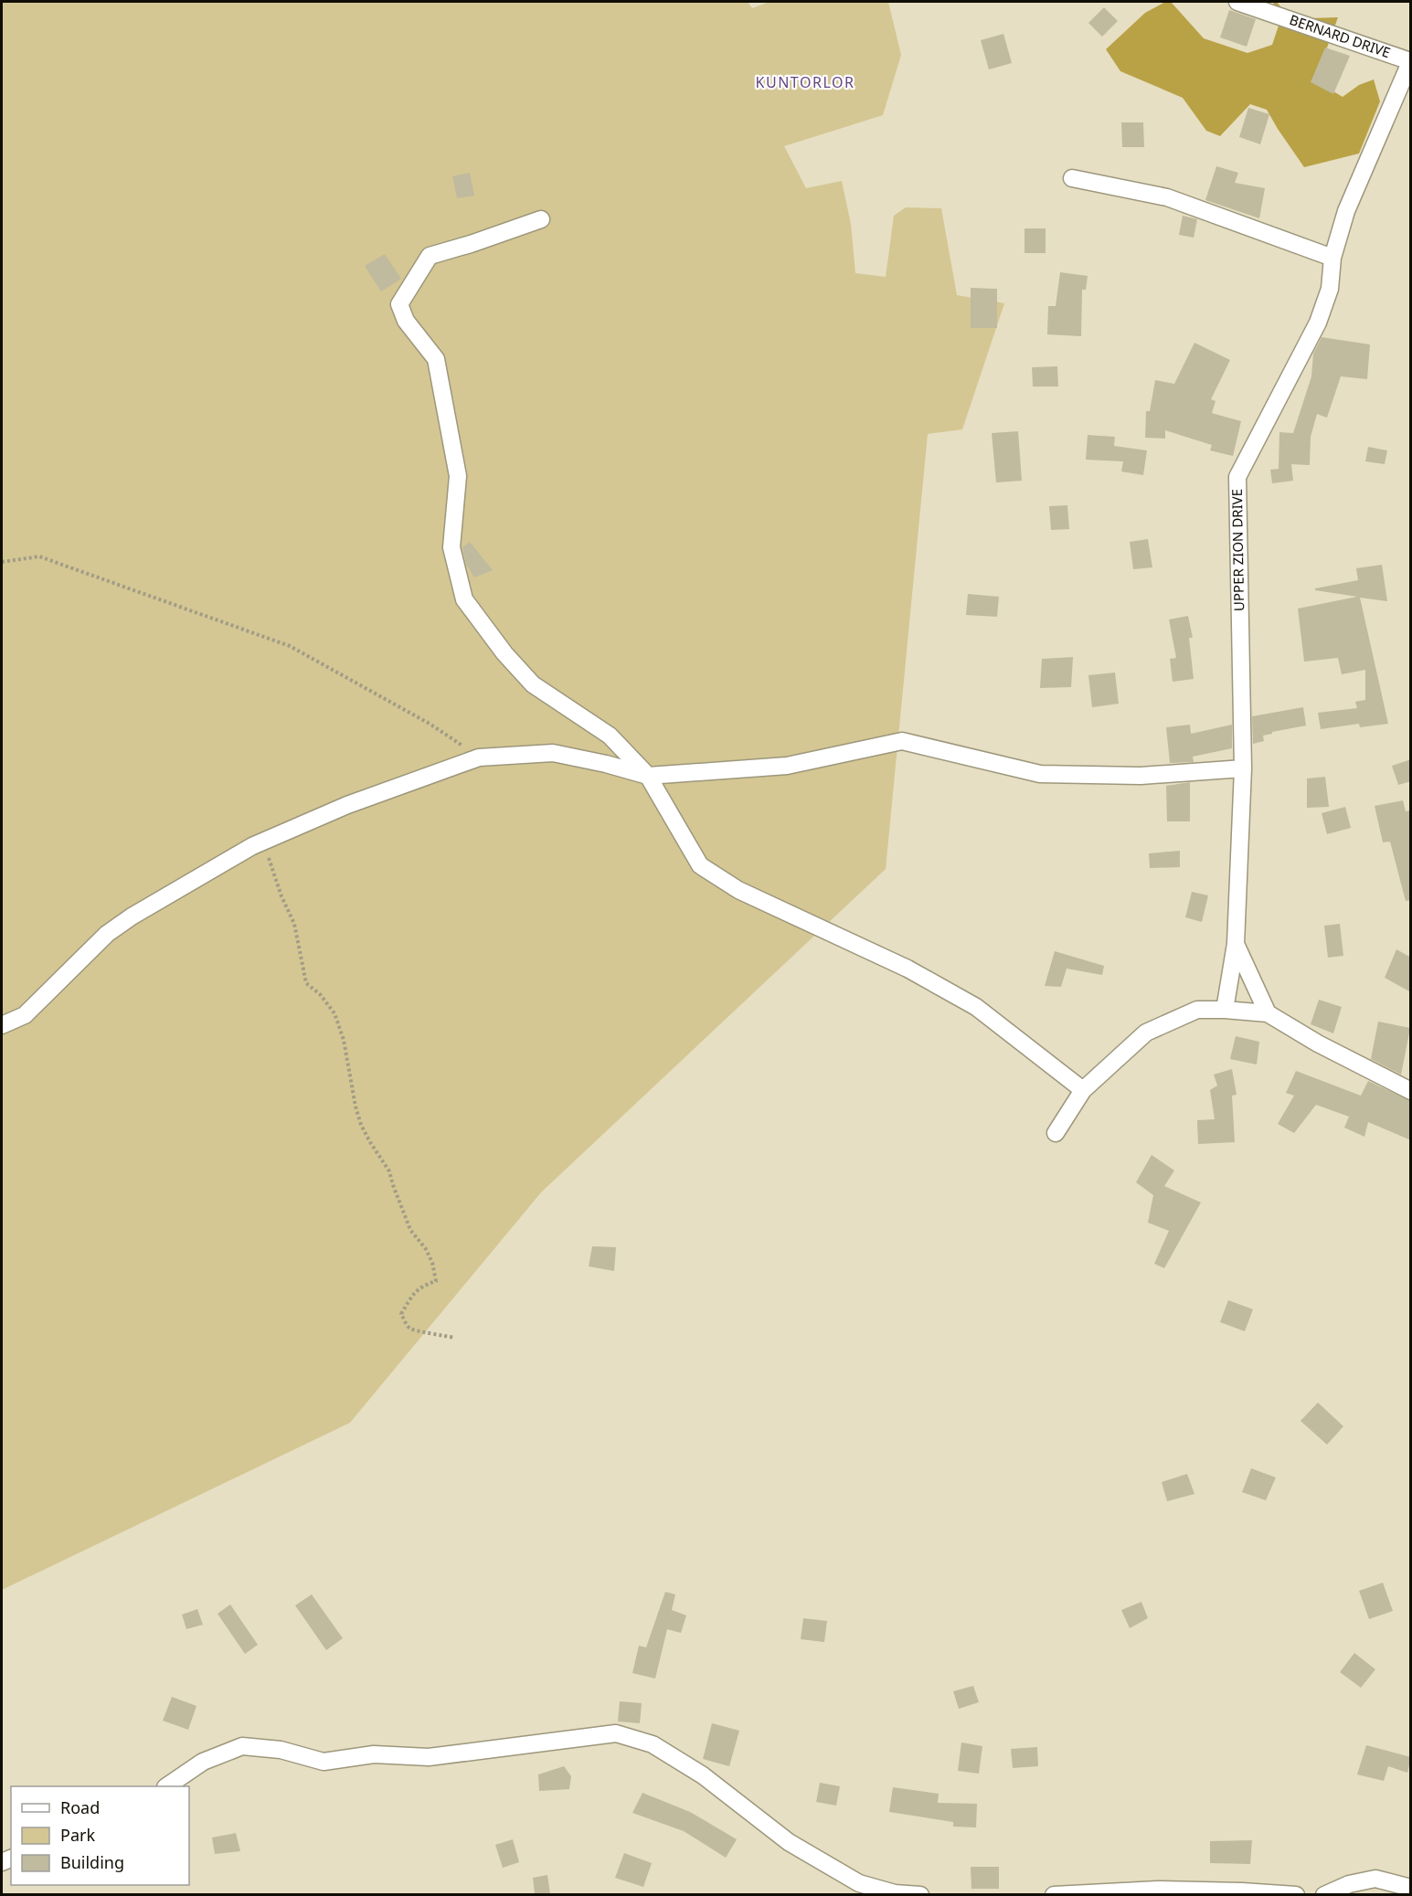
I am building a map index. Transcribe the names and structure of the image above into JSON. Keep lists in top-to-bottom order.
{
  "streets": {
    "street": ["BERNARD DRIVE", "UPPER ZION DRIVE"]
  },
  "crossings": [
    ["BERNARD DRIVE", "UPPER ZION DRIVE"]
  ],
  "districts": ["KUNTORLOR"],
  "legend": ["Road", "Park", "Building"]
}
